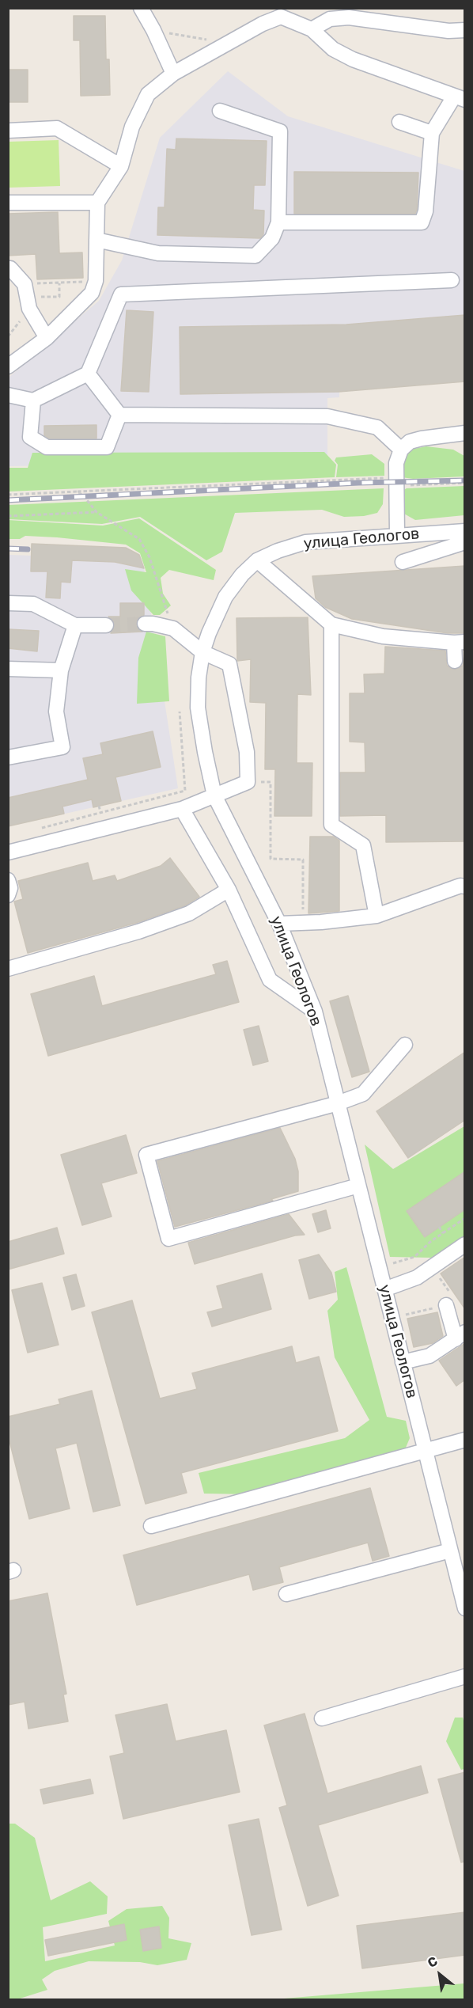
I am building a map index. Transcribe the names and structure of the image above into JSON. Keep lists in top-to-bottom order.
{
  "streets": {
    "street": ["улица Геологов"]
  },
  "north": "top left"
}
